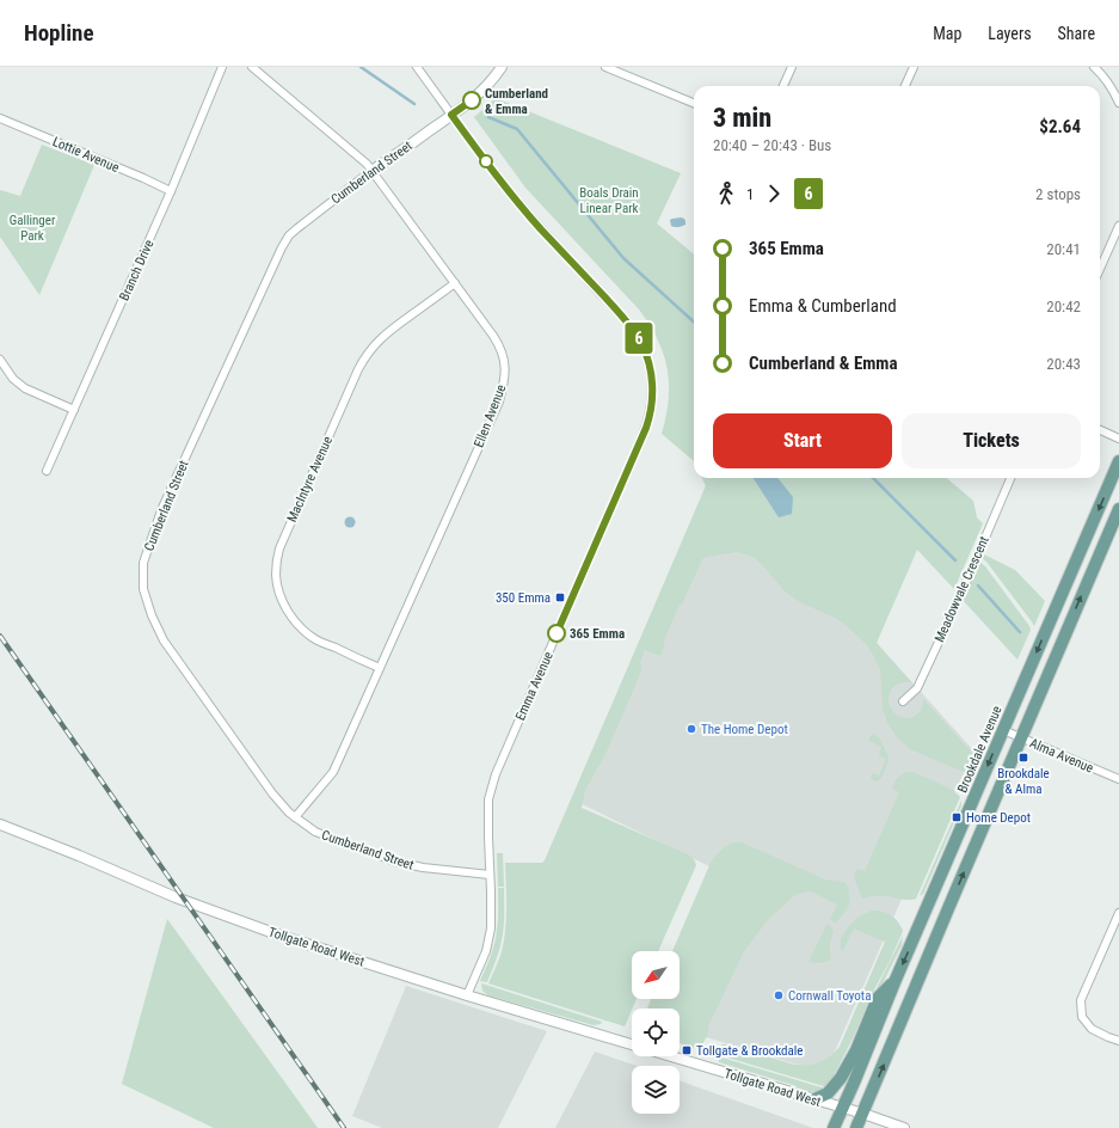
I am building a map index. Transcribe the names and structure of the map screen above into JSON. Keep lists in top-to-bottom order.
{
  "streets": {
    "main road": ["Brookdale Avenue"],
    "street": [
      "Lottie Avenue",
      "Cumberland Street",
      "Branch Drive",
      "Ellen Avenue",
      "MacIntyre Avenue",
      "Meadowvale Crescent",
      "Emma Avenue",
      "Alma Avenue",
      "Tollgate Road West"
    ]
  },
  "crossings": [
    ["Lottie Avenue", "Branch Drive"],
    ["Cumberland Street", "Ellen Avenue"],
    ["Cumberland Street", "Emma Avenue"],
    ["Ellen Avenue", "MacIntyre Avenue"],
    ["Emma Avenue", "Tollgate Road West"],
    ["Brookdale Avenue", "Alma Avenue"],
    ["Brookdale Avenue", "Tollgate Road West"]
  ],
  "parks": ["Boals Drain Linear Park", "Gallinger Park"],
  "places": {
    "other": [
      "Cumberland & Emma",
      "365 Emma",
      "The Home Depot",
      "Cornwall Toyota"
    ],
    "transit": [
      "350 Emma",
      "Brookdale & Alma",
      "Home Depot",
      "Tollgate & Brookdale"
    ]
  },
  "lines": ["bus line 6"],
  "north": "bottom left",
  "page": {
    "header": "Hopline",
    "nav": ["Map", "Layers", "Share"],
    "on_map": "6",
    "heading": ["3 min", "20:40 – 20:43 · Bus", "$2.64"],
    "legs": ["1", "6", "2 stops"],
    "list": [
      {
        "name": "365 Emma",
        "value": "20:41"
      },
      {
        "name": "Emma & Cumberland",
        "value": "20:42"
      },
      {
        "name": "Cumberland & Emma",
        "value": "20:43"
      }
    ],
    "buttons": ["Start", "Tickets"]
  }
}
